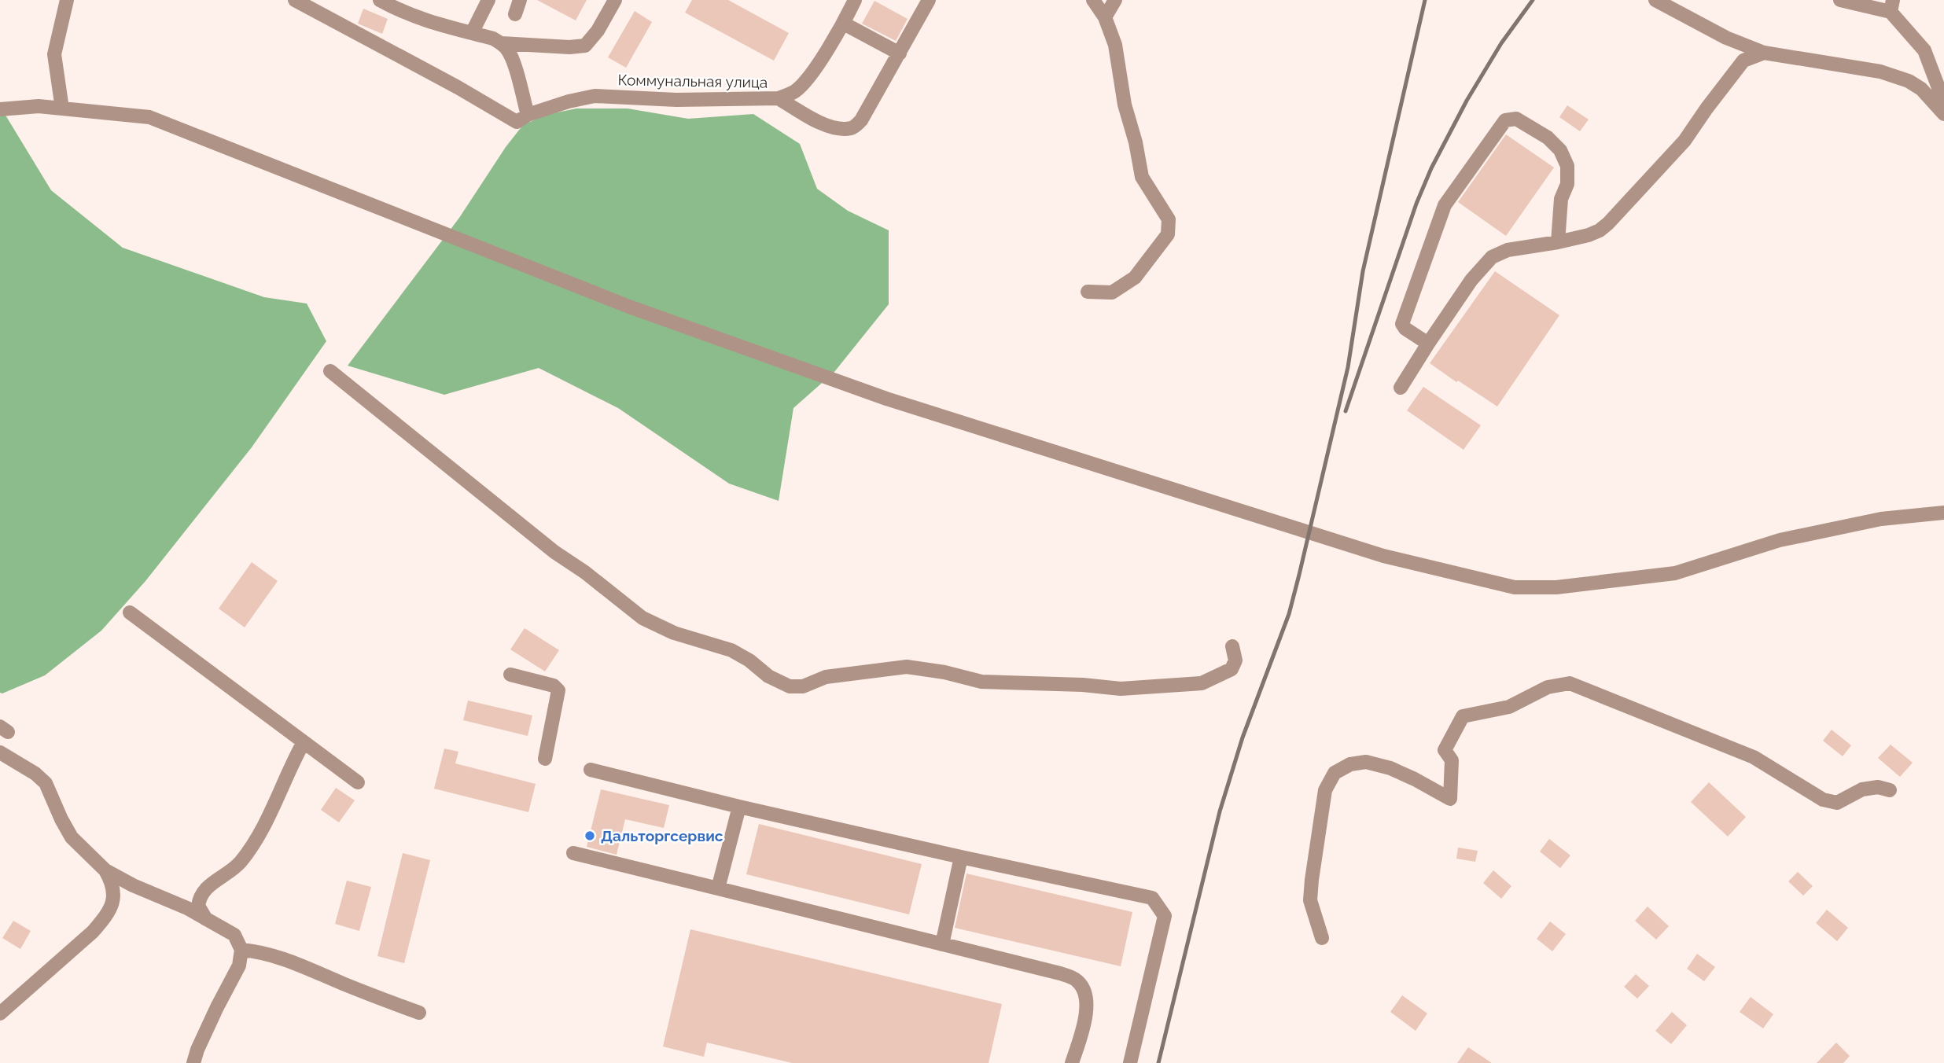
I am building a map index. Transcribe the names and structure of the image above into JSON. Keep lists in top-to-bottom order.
{
  "streets": {
    "street": ["Коммунальная улица"]
  },
  "places": ["Дальторгсервис"]
}
